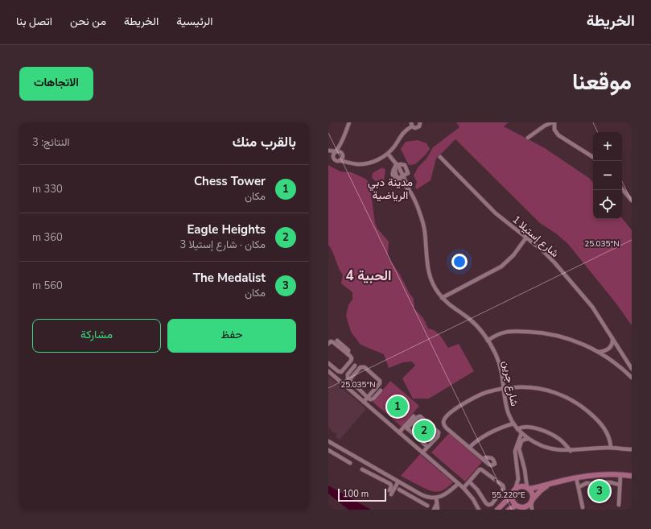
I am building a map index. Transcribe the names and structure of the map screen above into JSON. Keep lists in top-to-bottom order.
{
  "streets": {
    "street": ["شارع إستيلا 1", "شارع جرين"]
  },
  "districts": ["مدينة دبي الرياضية", "الحبية 4"],
  "scale_bar": "100 m",
  "page": {
    "header": "الخريطة",
    "nav": [
      "الرئيسية",
      "الخريطة",
      "من نحن",
      "اتصل بنا"
    ],
    "title": "موقعنا",
    "buttons": [
      "الاتجاهات",
      ["حفظ", "مشاركة"]
    ],
    "heading": ["بالقرب منك", "النتائج: 3"],
    "map_buttons": ["+", "−"],
    "list": [
      {
        "mark": "1",
        "name": "Chess Tower",
        "note": "مكان",
        "value": "330 m"
      },
      {
        "mark": "2",
        "name": "Eagle Heights",
        "note": "مكان · شارع إستيلا 3",
        "value": "360 m"
      },
      {
        "mark": "3",
        "name": "The Medalist",
        "note": "مكان",
        "value": "560 m"
      }
    ],
    "pins": ["1", "2", "3"],
    "scale": "100 m"
  },
  "coordinates": ["25.035°N", "55.220°E"]
}
